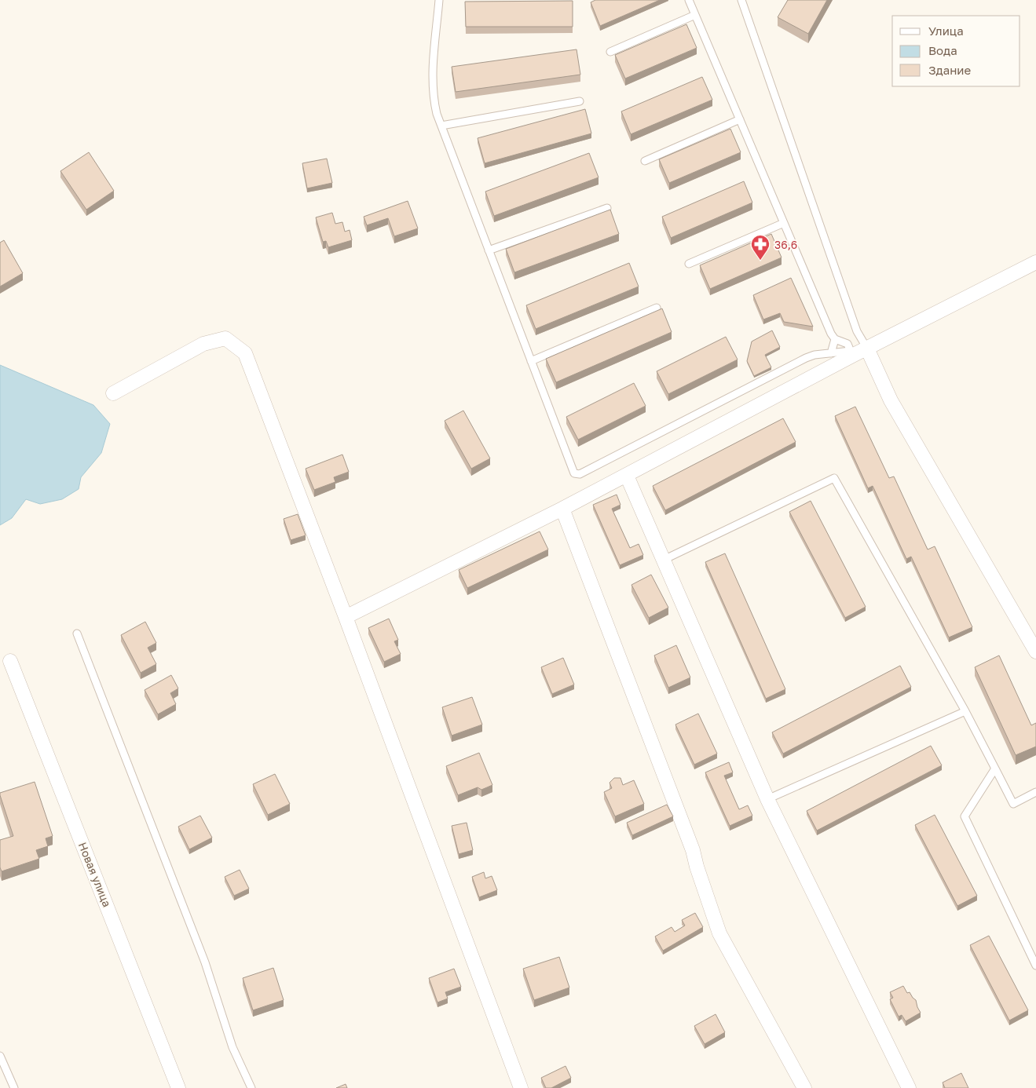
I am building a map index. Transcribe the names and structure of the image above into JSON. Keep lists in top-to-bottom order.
{
  "streets": {
    "street": ["Новая улица"]
  },
  "places": {
    "pharmacy": ["36,6"]
  },
  "legend": ["Улица", "Вода", "Здание"]
}
